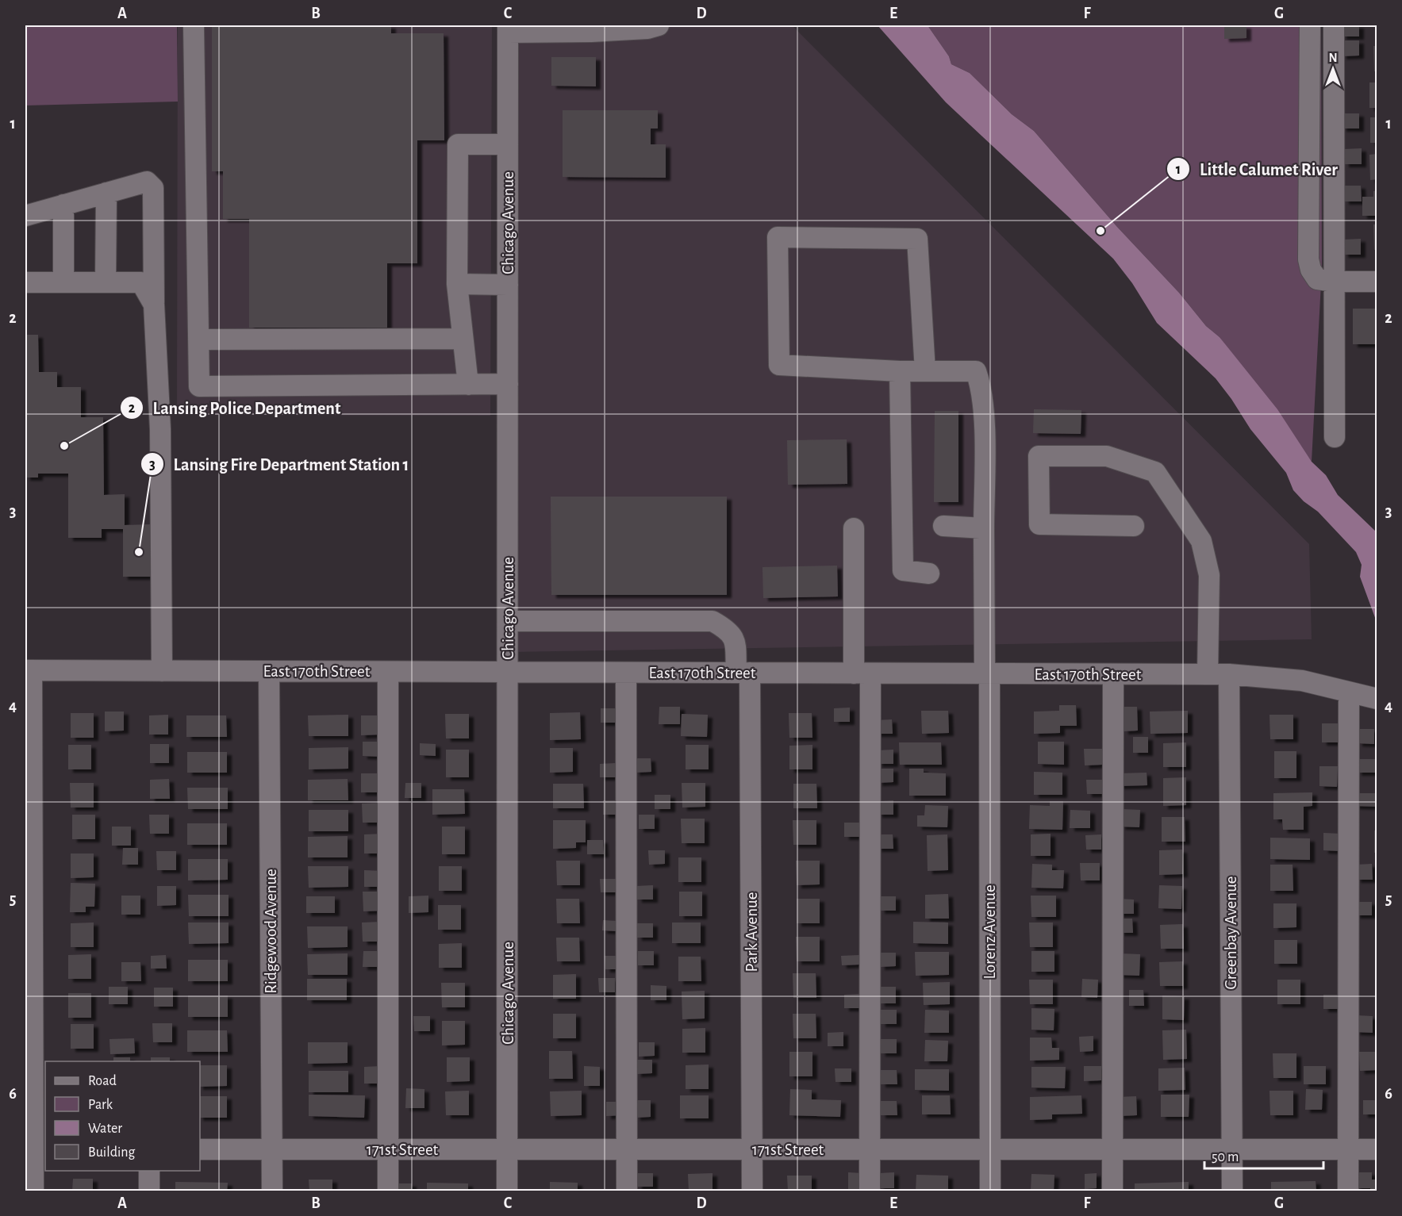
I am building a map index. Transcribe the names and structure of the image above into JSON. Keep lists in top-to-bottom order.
{
  "streets": {
    "street": [
      "Chicago Avenue",
      "East 170th Street",
      "Ridgewood Avenue",
      "Park Avenue",
      "Lorenz Avenue",
      "Greenbay Avenue",
      "171st Street"
    ]
  },
  "crossings": [
    ["Chicago Avenue", "East 170th Street"],
    ["Chicago Avenue", "Park Avenue"],
    ["Chicago Avenue", "171st Street"],
    ["East 170th Street", "Ridgewood Avenue"],
    ["East 170th Street", "Park Avenue"],
    ["East 170th Street", "Lorenz Avenue"],
    ["East 170th Street", "Greenbay Avenue"],
    ["Ridgewood Avenue", "171st Street"],
    ["Park Avenue", "171st Street"],
    ["Lorenz Avenue", "171st Street"],
    ["Greenbay Avenue", "171st Street"]
  ],
  "places": ["Little Calumet River", "Lansing Police Department", "Lansing Fire Department Station 1"],
  "legend": [
    "Road",
    "Park",
    "Water",
    "Building"
  ],
  "scale_bar": "50 m",
  "north": "top",
  "grid": {
    "columns": [
      "A",
      "B",
      "C",
      "D",
      "E",
      "F",
      "G"
    ],
    "rows": [
      "1",
      "2",
      "3",
      "4",
      "5",
      "6"
    ]
  }
}
